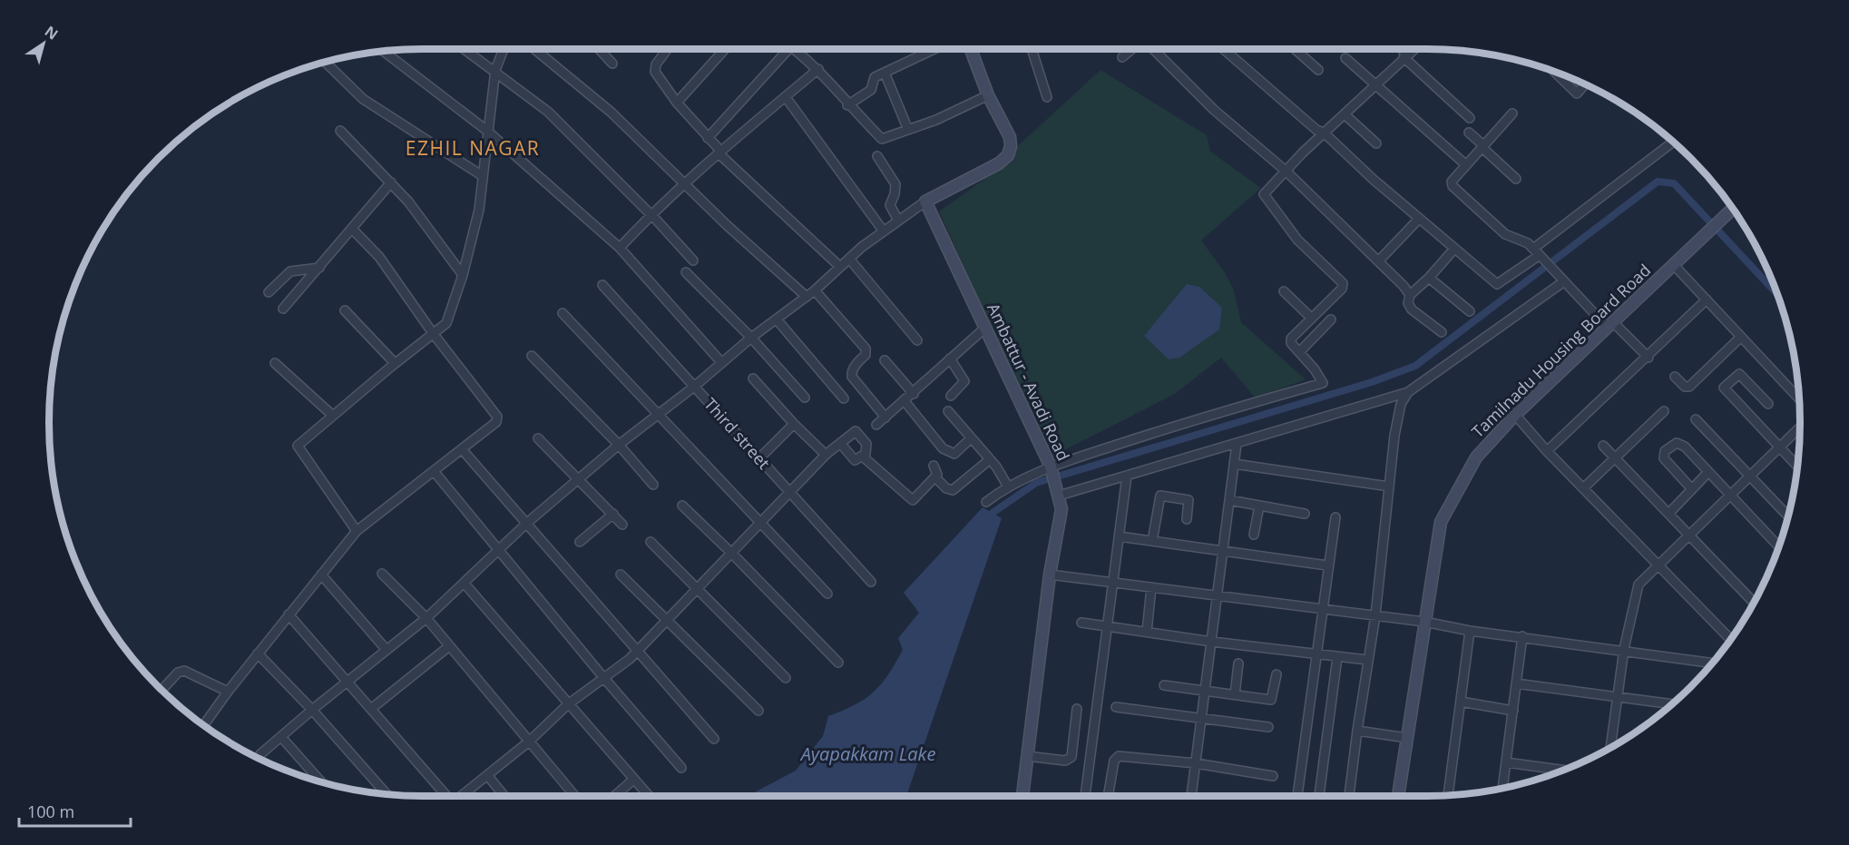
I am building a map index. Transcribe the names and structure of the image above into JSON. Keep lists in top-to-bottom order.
{
  "streets": {
    "street": ["Tamilnadu Housing Board Road", "Ambattur - Avadi Road", "Third street"]
  },
  "districts": ["EZHIL NAGAR"],
  "water": ["Ayapakkam Lake"],
  "scale_bar": "100 m",
  "north": "top right"
}
